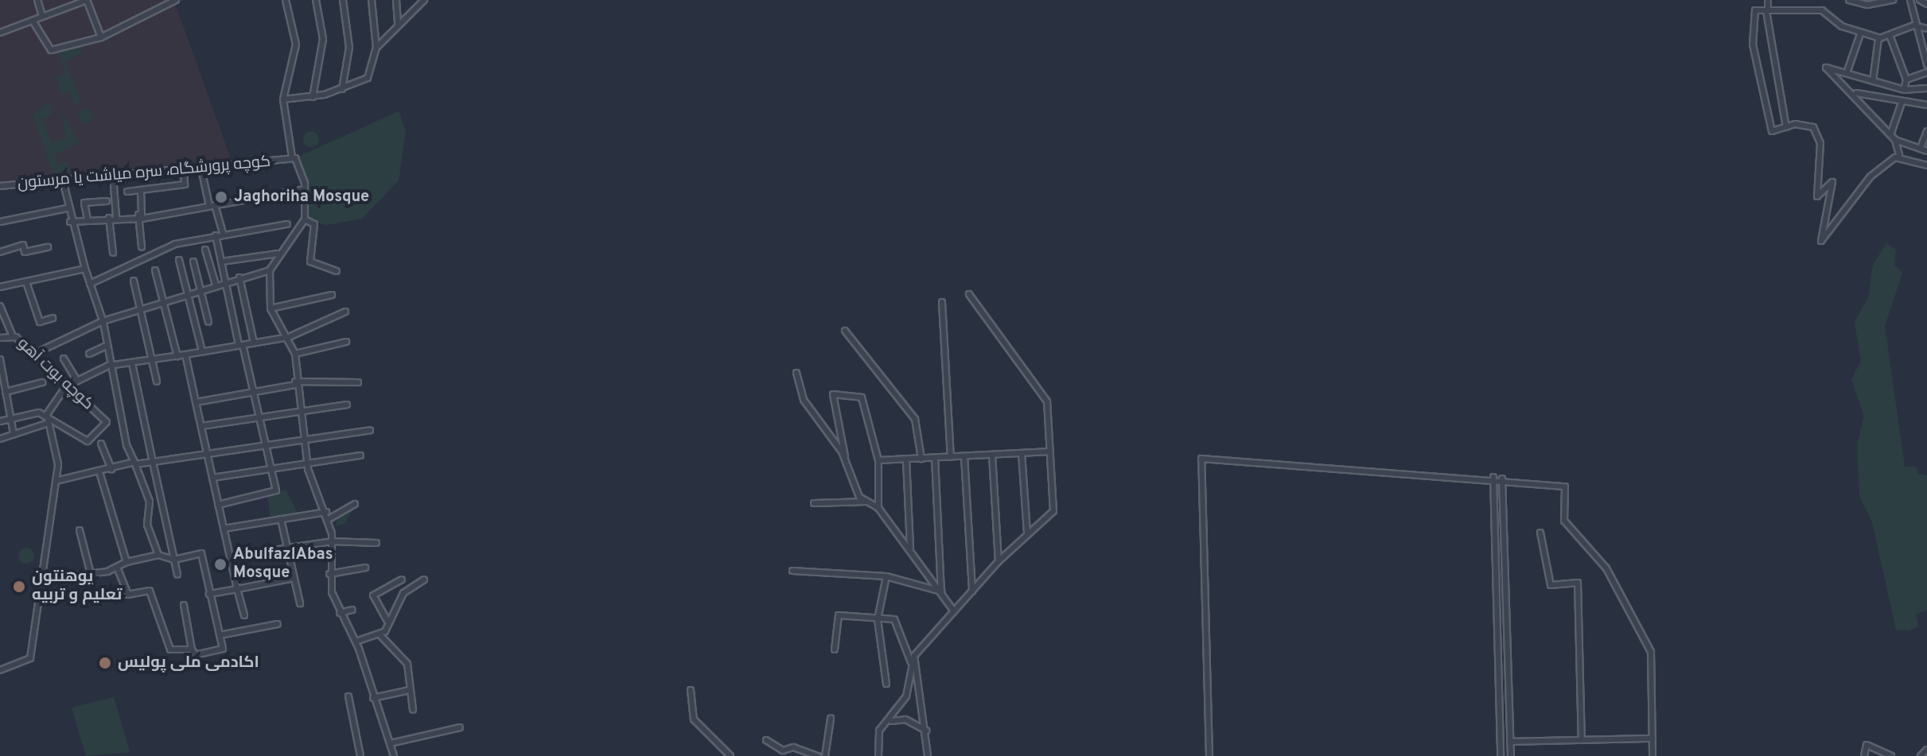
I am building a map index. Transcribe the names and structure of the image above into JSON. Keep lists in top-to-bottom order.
{
  "streets": {
    "street": ["کوچه پرورشگاه، سره میاشت یا مرستون", "کوچه بوت آهو"]
  },
  "places": [
    "Jaghoriha Mosque",
    "AbulfazlAbas Mosque",
    "پوهنتون تعلیم و تربیه",
    "اکادمی ملی پولیس"
  ]
}
